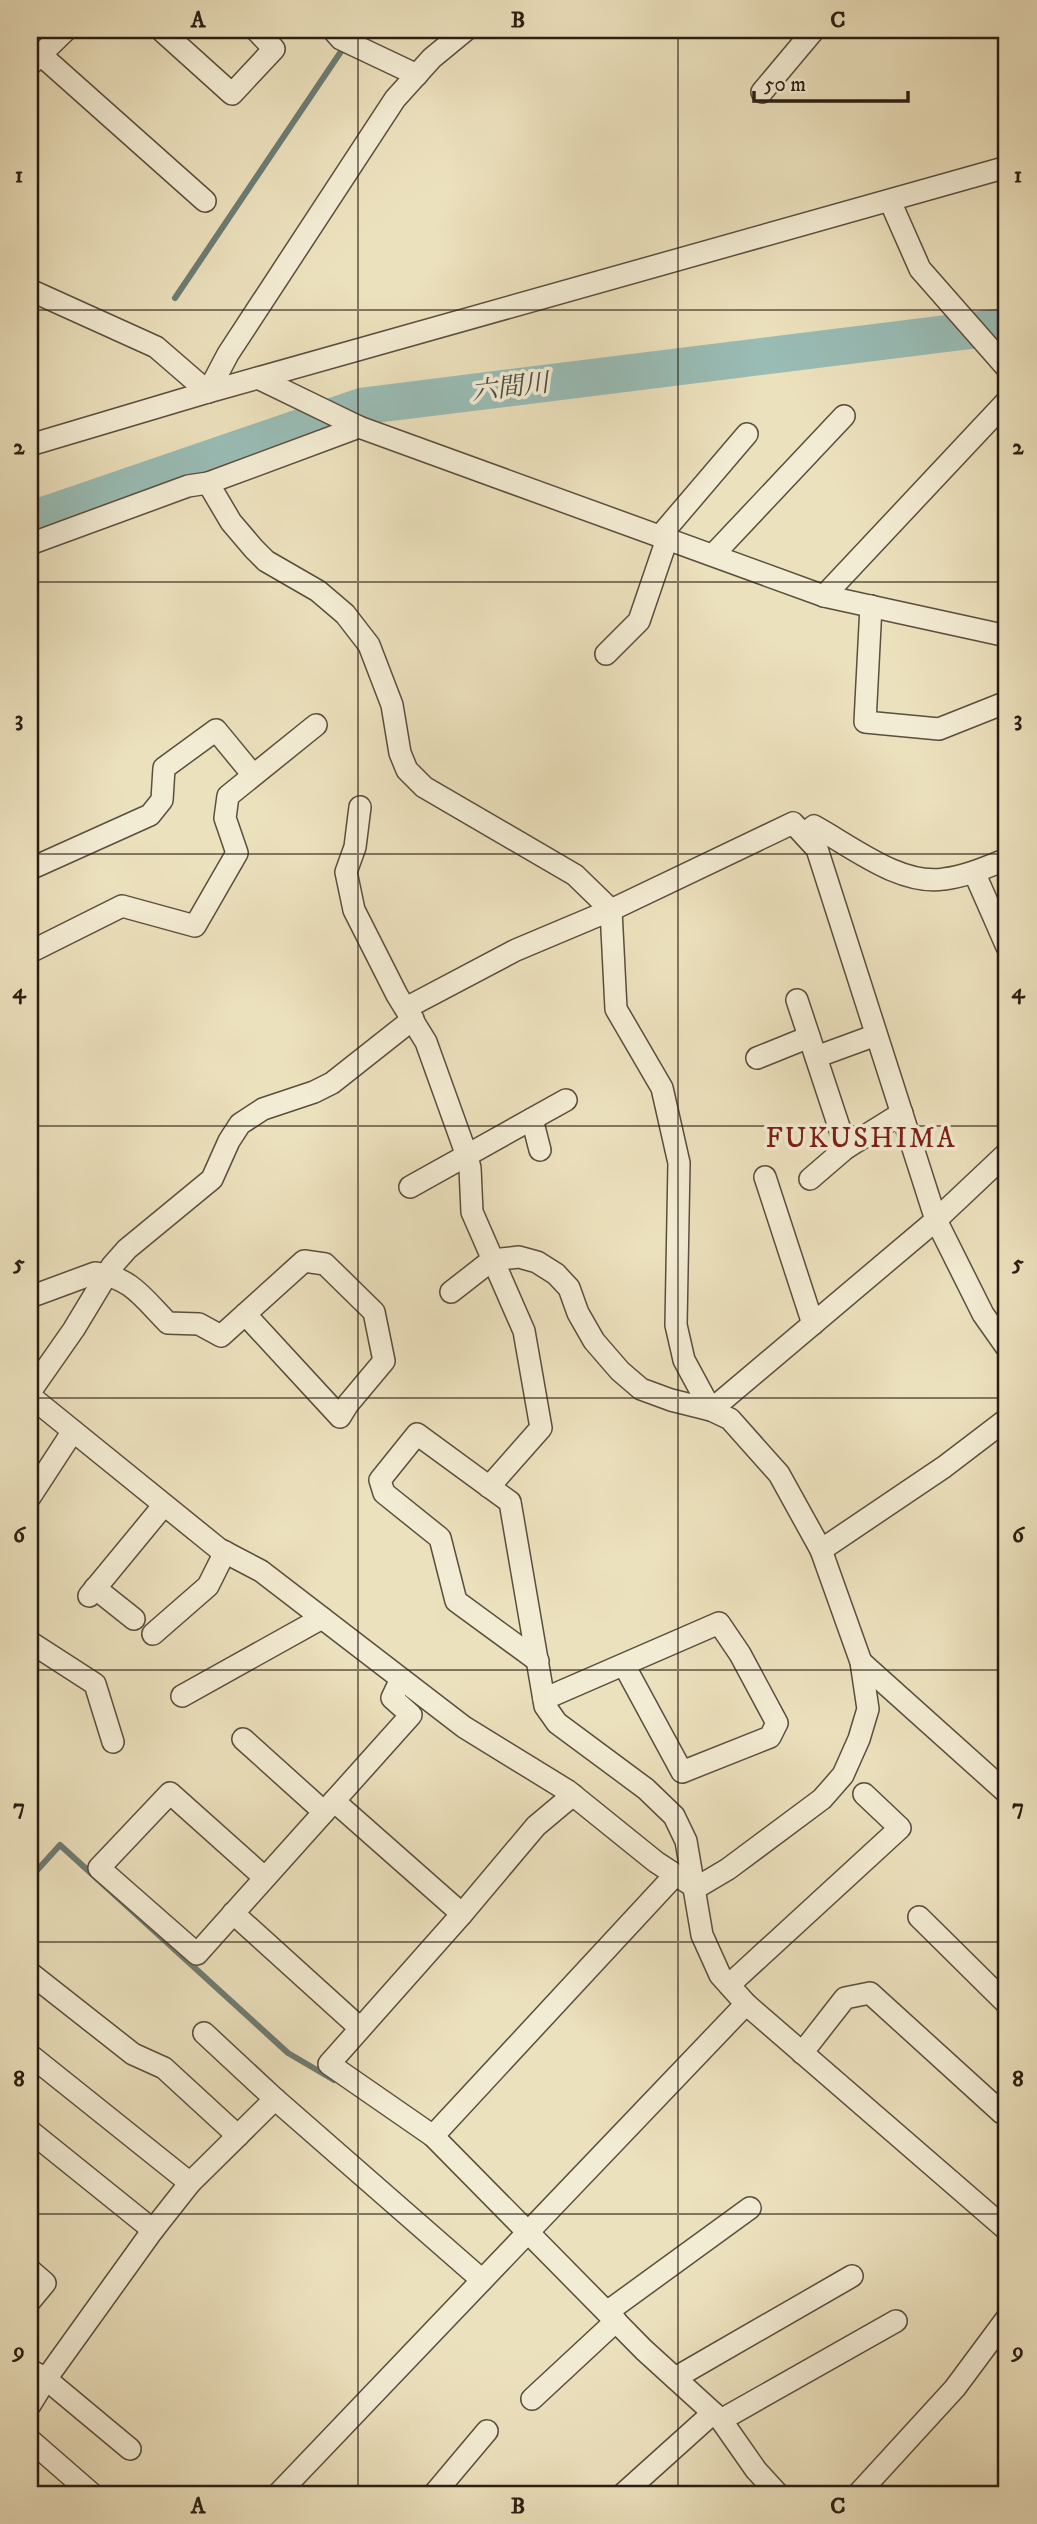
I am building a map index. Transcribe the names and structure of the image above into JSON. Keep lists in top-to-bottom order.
{
  "districts": ["FUKUSHIMA"],
  "water": ["六間川"],
  "scale_bar": "50 m",
  "grid": {
    "columns": ["A", "B", "C"],
    "rows": [
      "1",
      "2",
      "3",
      "4",
      "5",
      "6",
      "7",
      "8",
      "9"
    ]
  }
}
